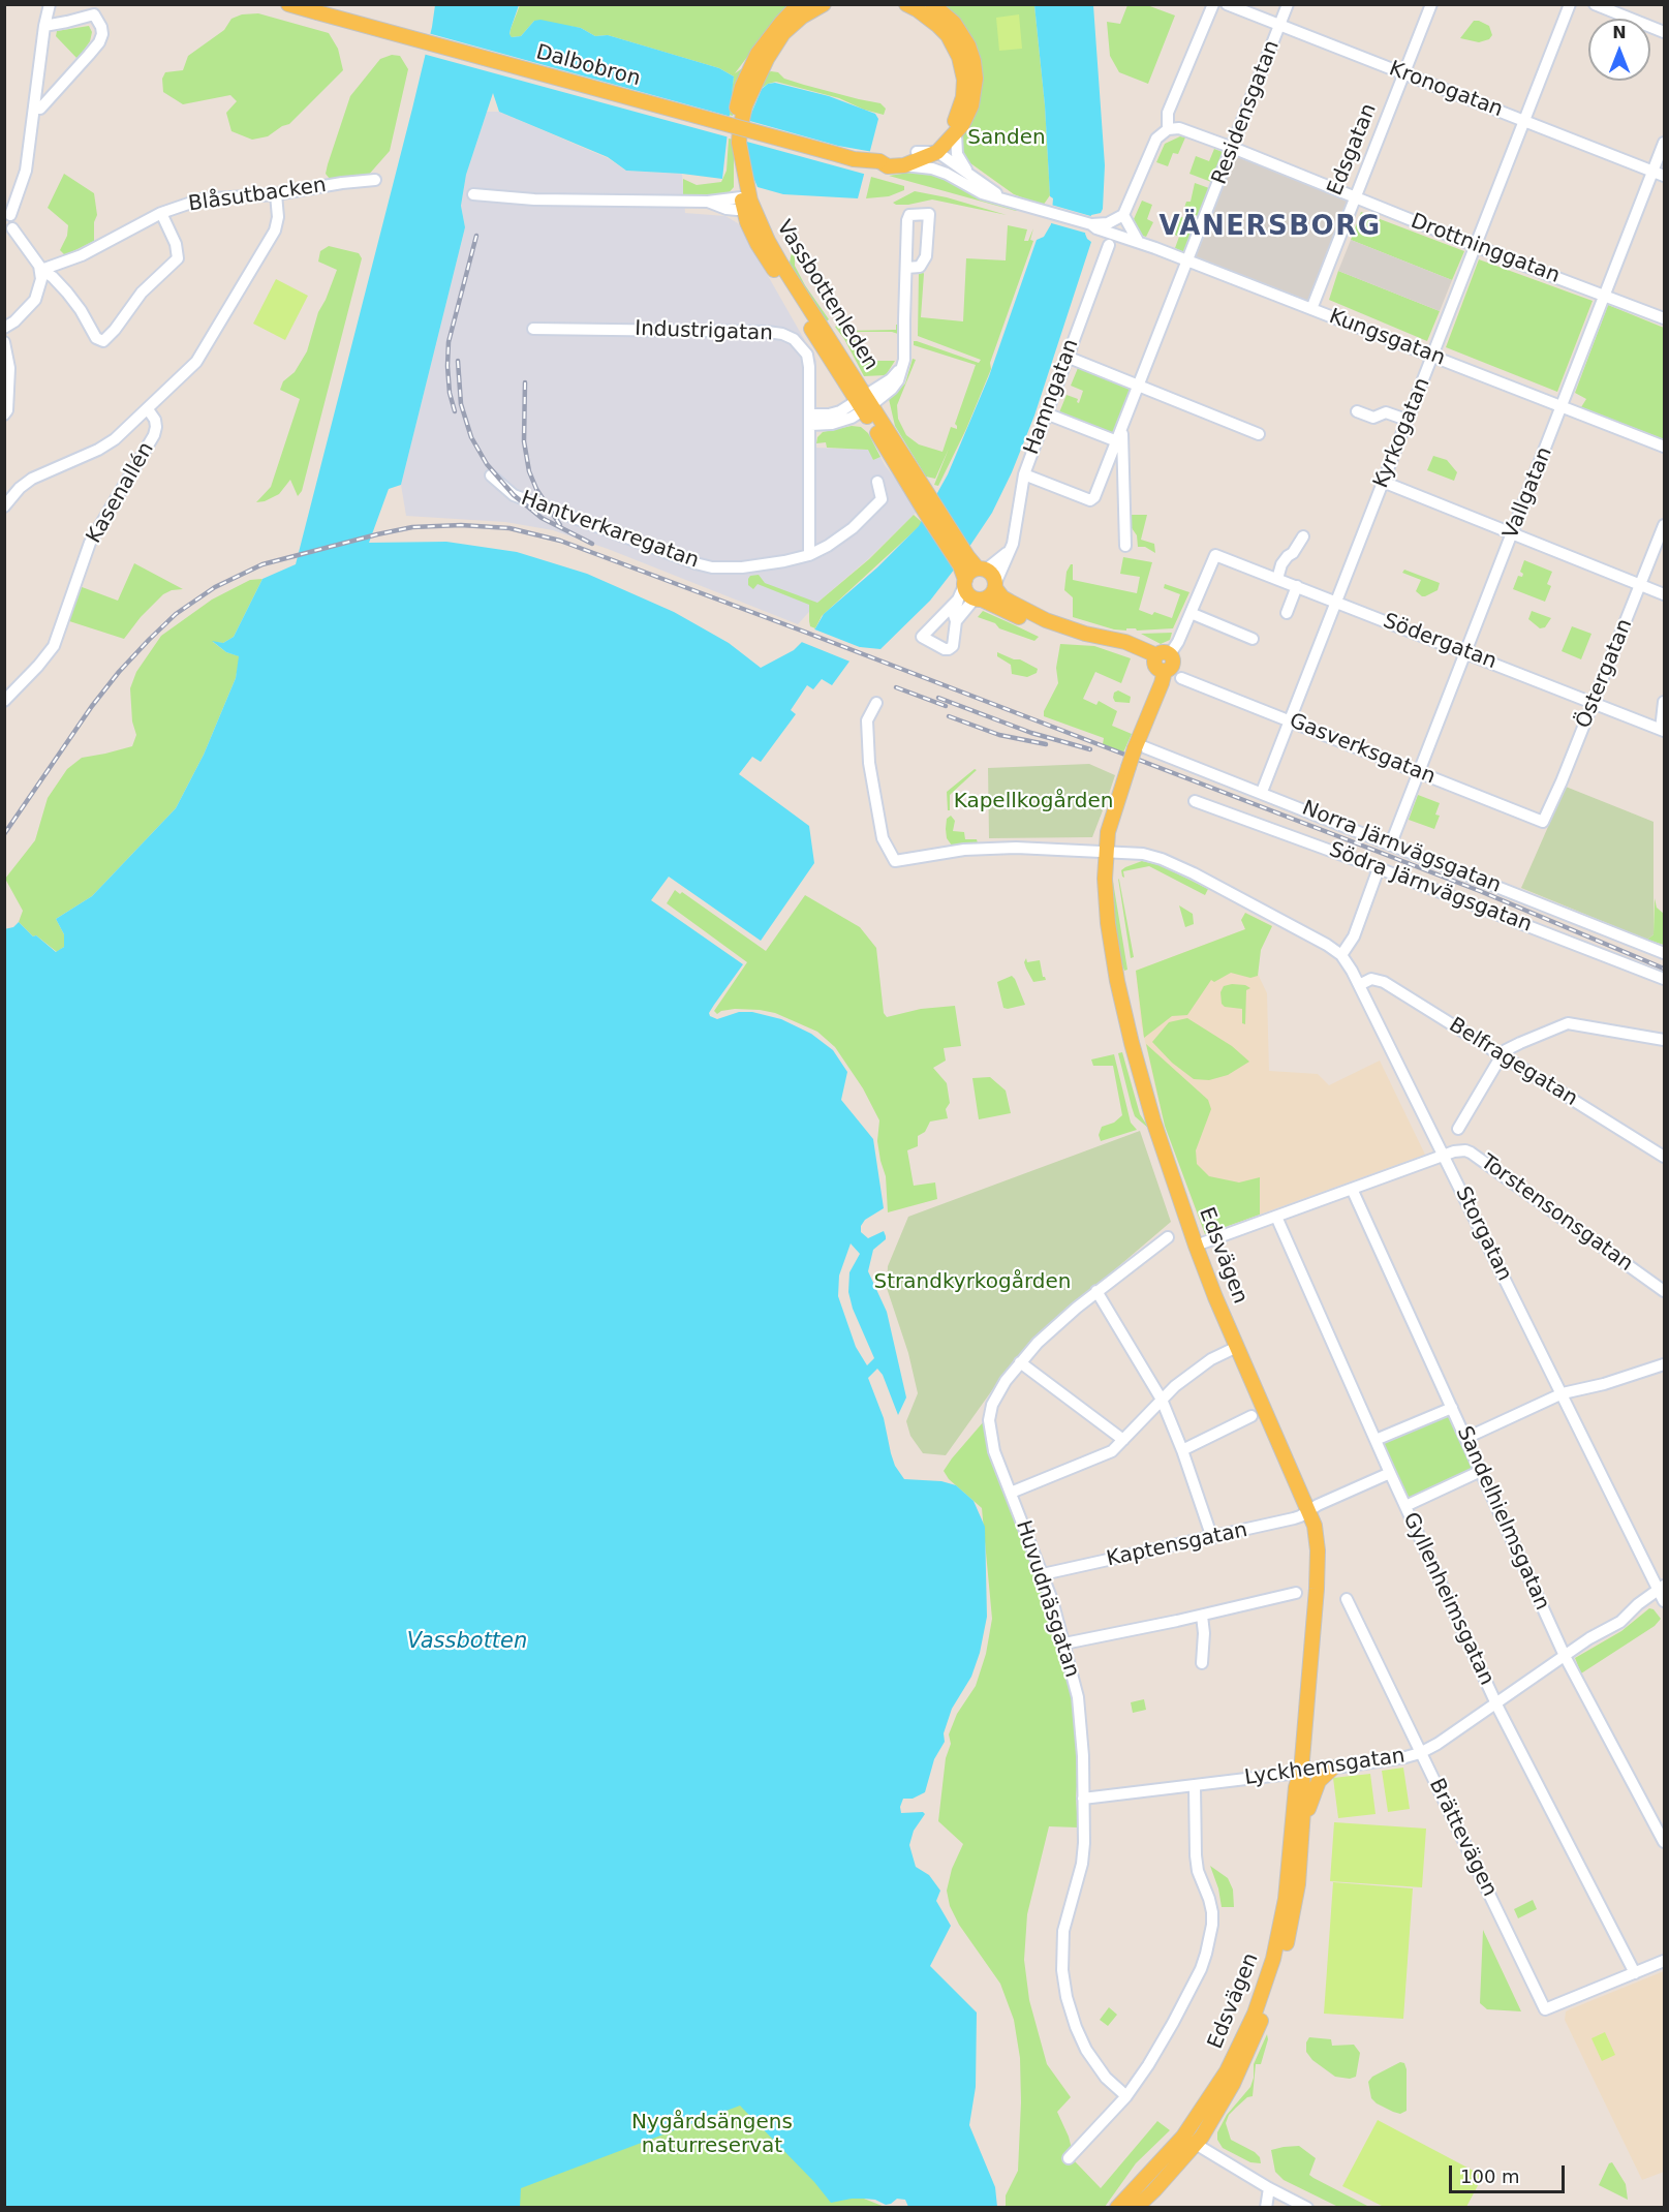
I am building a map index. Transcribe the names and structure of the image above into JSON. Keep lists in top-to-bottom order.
{
  "streets": {
    "main road": ["Dalbobron", "Vassbottenleden", "Edsvägen"],
    "street": [
      "Kronogatan",
      "Residensgatan",
      "Edsgatan",
      "Blåsutbacken",
      "Drottninggatan",
      "Industrigatan",
      "Kungsgatan",
      "Hamngatan",
      "Kyrkogatan",
      "Kasenallén",
      "Vallgatan",
      "Hantverkaregatan",
      "Södergatan",
      "Östergatan",
      "Gasverksgatan",
      "Norra Järnvägsgatan",
      "Södra Järnvägsgatan",
      "Belfragegatan",
      "Torstensonsgatan",
      "Storgatan",
      "Sandelhielmsgatan",
      "Kaptensgatan",
      "Huvudnäsgatan",
      "Gyllenheimsgatan",
      "Lyckhemsgatan",
      "Brättevägen"
    ]
  },
  "crossings": [
    ["Kronogatan", "Residensgatan"],
    ["Kronogatan", "Edsgatan"],
    ["Kronogatan", "Kyrkogatan"],
    ["Kronogatan", "Vallgatan"],
    ["Residensgatan", "Drottninggatan"],
    ["Residensgatan", "Kungsgatan"],
    ["Residensgatan", "Hamngatan"],
    ["Edsgatan", "Drottninggatan"],
    ["Edsgatan", "Kungsgatan"],
    ["Drottninggatan", "Kyrkogatan"],
    ["Drottninggatan", "Vallgatan"],
    ["Vassbottenleden", "Hamngatan"],
    ["Industrigatan", "Hantverkaregatan"],
    ["Kungsgatan", "Kyrkogatan"],
    ["Kungsgatan", "Vallgatan"],
    ["Kyrkogatan", "Södergatan"],
    ["Kyrkogatan", "Gasverksgatan"],
    ["Kyrkogatan", "Norra Järnvägsgatan"],
    ["Vallgatan", "Södergatan"],
    ["Vallgatan", "Gasverksgatan"],
    ["Vallgatan", "Norra Järnvägsgatan"],
    ["Södergatan", "Östergatan"],
    ["Östergatan", "Gasverksgatan"],
    ["Norra Järnvägsgatan", "Edsvägen"],
    ["Belfragegatan", "Storgatan"],
    ["Torstensonsgatan", "Storgatan"],
    ["Torstensonsgatan", "Edsvägen"],
    ["Torstensonsgatan", "Sandelhielmsgatan"],
    ["Torstensonsgatan", "Gyllenheimsgatan"],
    ["Storgatan", "Lyckhemsgatan"],
    ["Edsvägen", "Kaptensgatan"],
    ["Edsvägen", "Lyckhemsgatan"],
    ["Sandelhielmsgatan", "Lyckhemsgatan"],
    ["Kaptensgatan", "Huvudnäsgatan"],
    ["Kaptensgatan", "Gyllenheimsgatan"],
    ["Huvudnäsgatan", "Lyckhemsgatan"],
    ["Gyllenheimsgatan", "Lyckhemsgatan"],
    ["Gyllenheimsgatan", "Brättevägen"],
    ["Lyckhemsgatan", "Brättevägen"]
  ],
  "districts": ["VÄNERSBORG"],
  "water": ["Vassbotten"],
  "parks": [
    "Sanden",
    "Kapellkogården",
    "Strandkyrkogården",
    "Nygårdsängens naturreservat"
  ],
  "scale_bar": "100 m",
  "north": "top"
}
